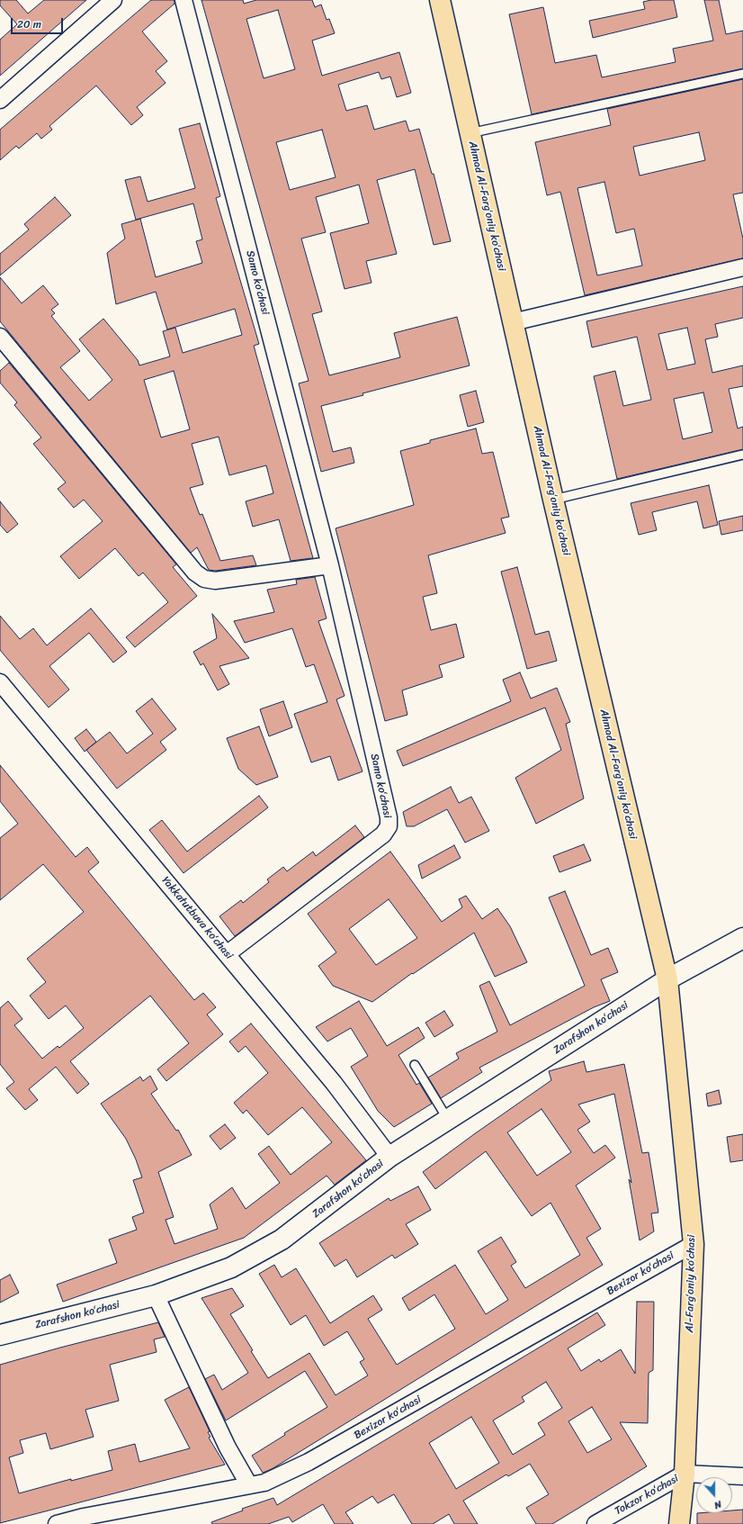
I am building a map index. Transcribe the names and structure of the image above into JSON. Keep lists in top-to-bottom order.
{
  "streets": {
    "main road": ["Ahmad Al-Fargʻoniy koʻchasi", "Zarafshon koʻchasi", "Al-Fargʻoniy koʻchasi"],
    "street": [
      "Samo koʻchasi",
      "Yakkatutbuva koʻchasi",
      "Bexizor koʻchasi",
      "Tokzor koʻchasi"
    ]
  },
  "crossings": [
    ["Ahmad Al-Fargʻoniy koʻchasi", "Zarafshon koʻchasi"],
    ["Ahmad Al-Fargʻoniy koʻchasi", "Al-Fargʻoniy koʻchasi"],
    ["Samo koʻchasi", "Yakkatutbuva koʻchasi"],
    ["Yakkatutbuva koʻchasi", "Zarafshon koʻchasi"],
    ["Zarafshon koʻchasi", "Al-Fargʻoniy koʻchasi"],
    ["Bexizor koʻchasi", "Al-Fargʻoniy koʻchasi"],
    ["Al-Fargʻoniy koʻchasi", "Tokzor koʻchasi"]
  ],
  "scale_bar": "20 m",
  "north": "bottom"
}
